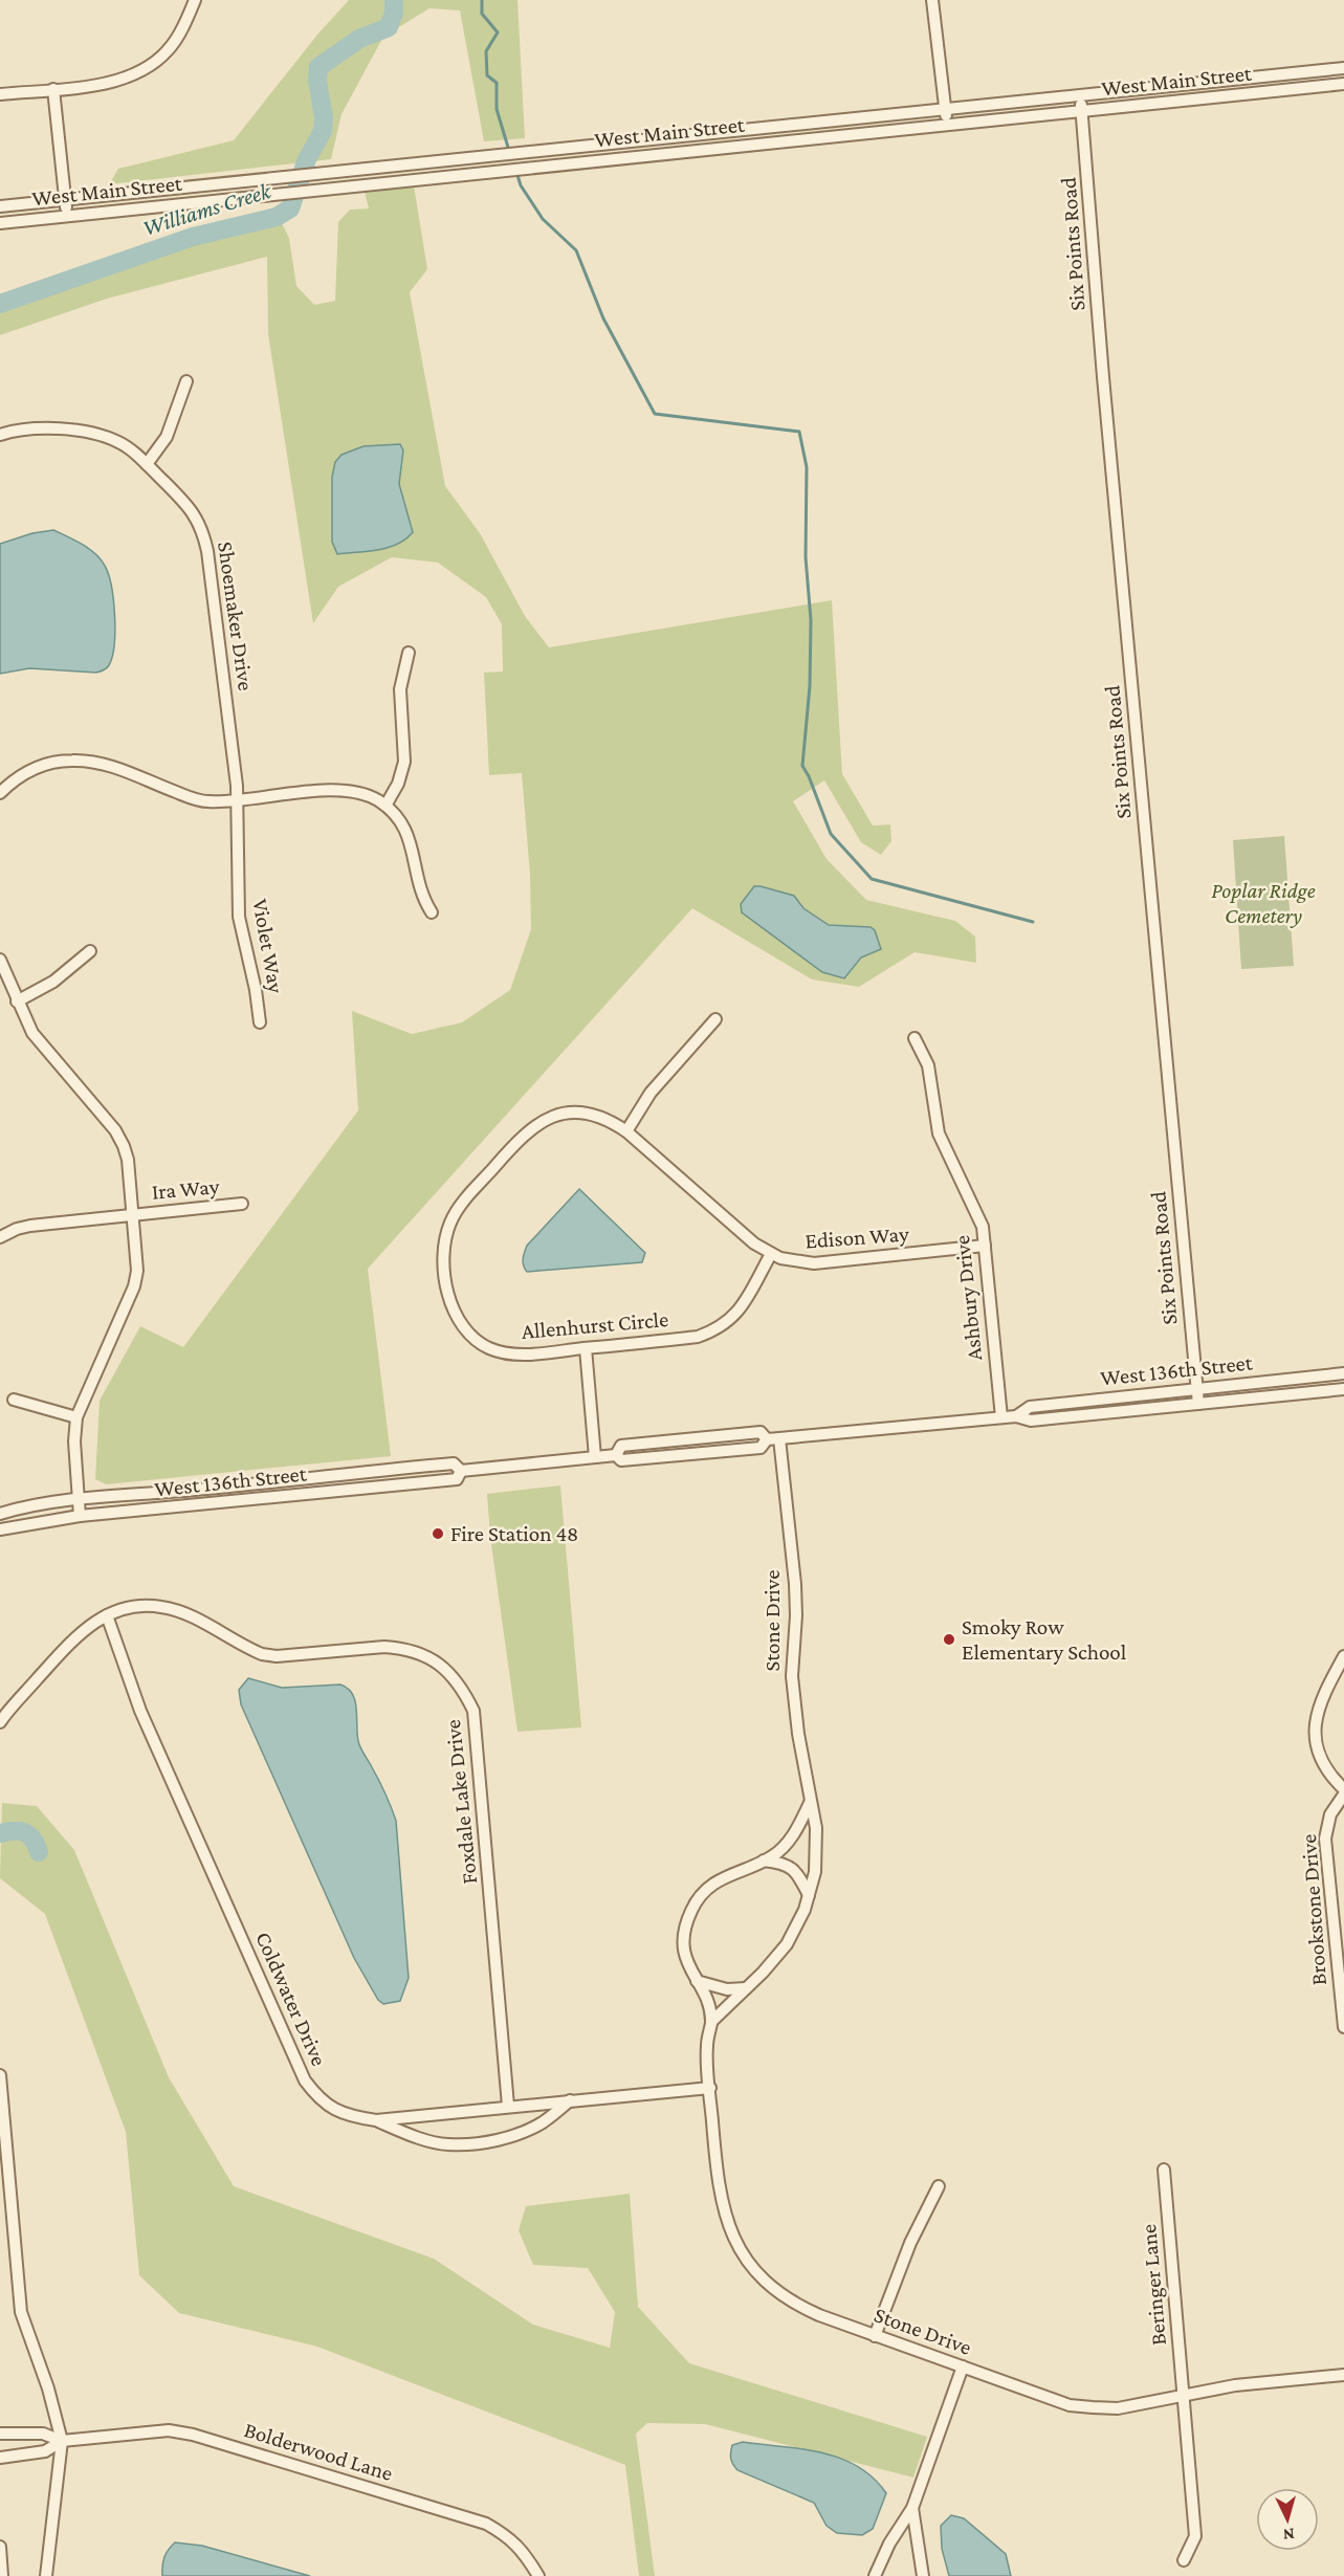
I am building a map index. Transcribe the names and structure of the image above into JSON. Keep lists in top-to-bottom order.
{
  "streets": {
    "street": [
      "West Main Street",
      "Six Points Road",
      "Shoemaker Drive",
      "Violet Way",
      "Ira Way",
      "Edison Way",
      "Ashbury Drive",
      "Allenhurst Circle",
      "West 136th Street",
      "Stone Drive",
      "Foxdale Lake Drive",
      "Brookstone Drive",
      "Coldwater Drive",
      "Beringer Lane",
      "Bolderwood Lane"
    ]
  },
  "crossings": [
    ["West Main Street", "Six Points Road"],
    ["Six Points Road", "West 136th Street"],
    ["Shoemaker Drive", "Violet Way"],
    ["Edison Way", "Ashbury Drive"],
    ["Edison Way", "Allenhurst Circle"],
    ["Ashbury Drive", "West 136th Street"],
    ["West 136th Street", "Stone Drive"],
    ["Stone Drive", "Coldwater Drive"],
    ["Stone Drive", "Beringer Lane"],
    ["Foxdale Lake Drive", "Coldwater Drive"]
  ],
  "water": ["Williams Creek"],
  "parks": ["Poplar Ridge Cemetery"],
  "places": ["Fire Station 48", "Smoky Row Elementary School"],
  "north": "bottom"
}
